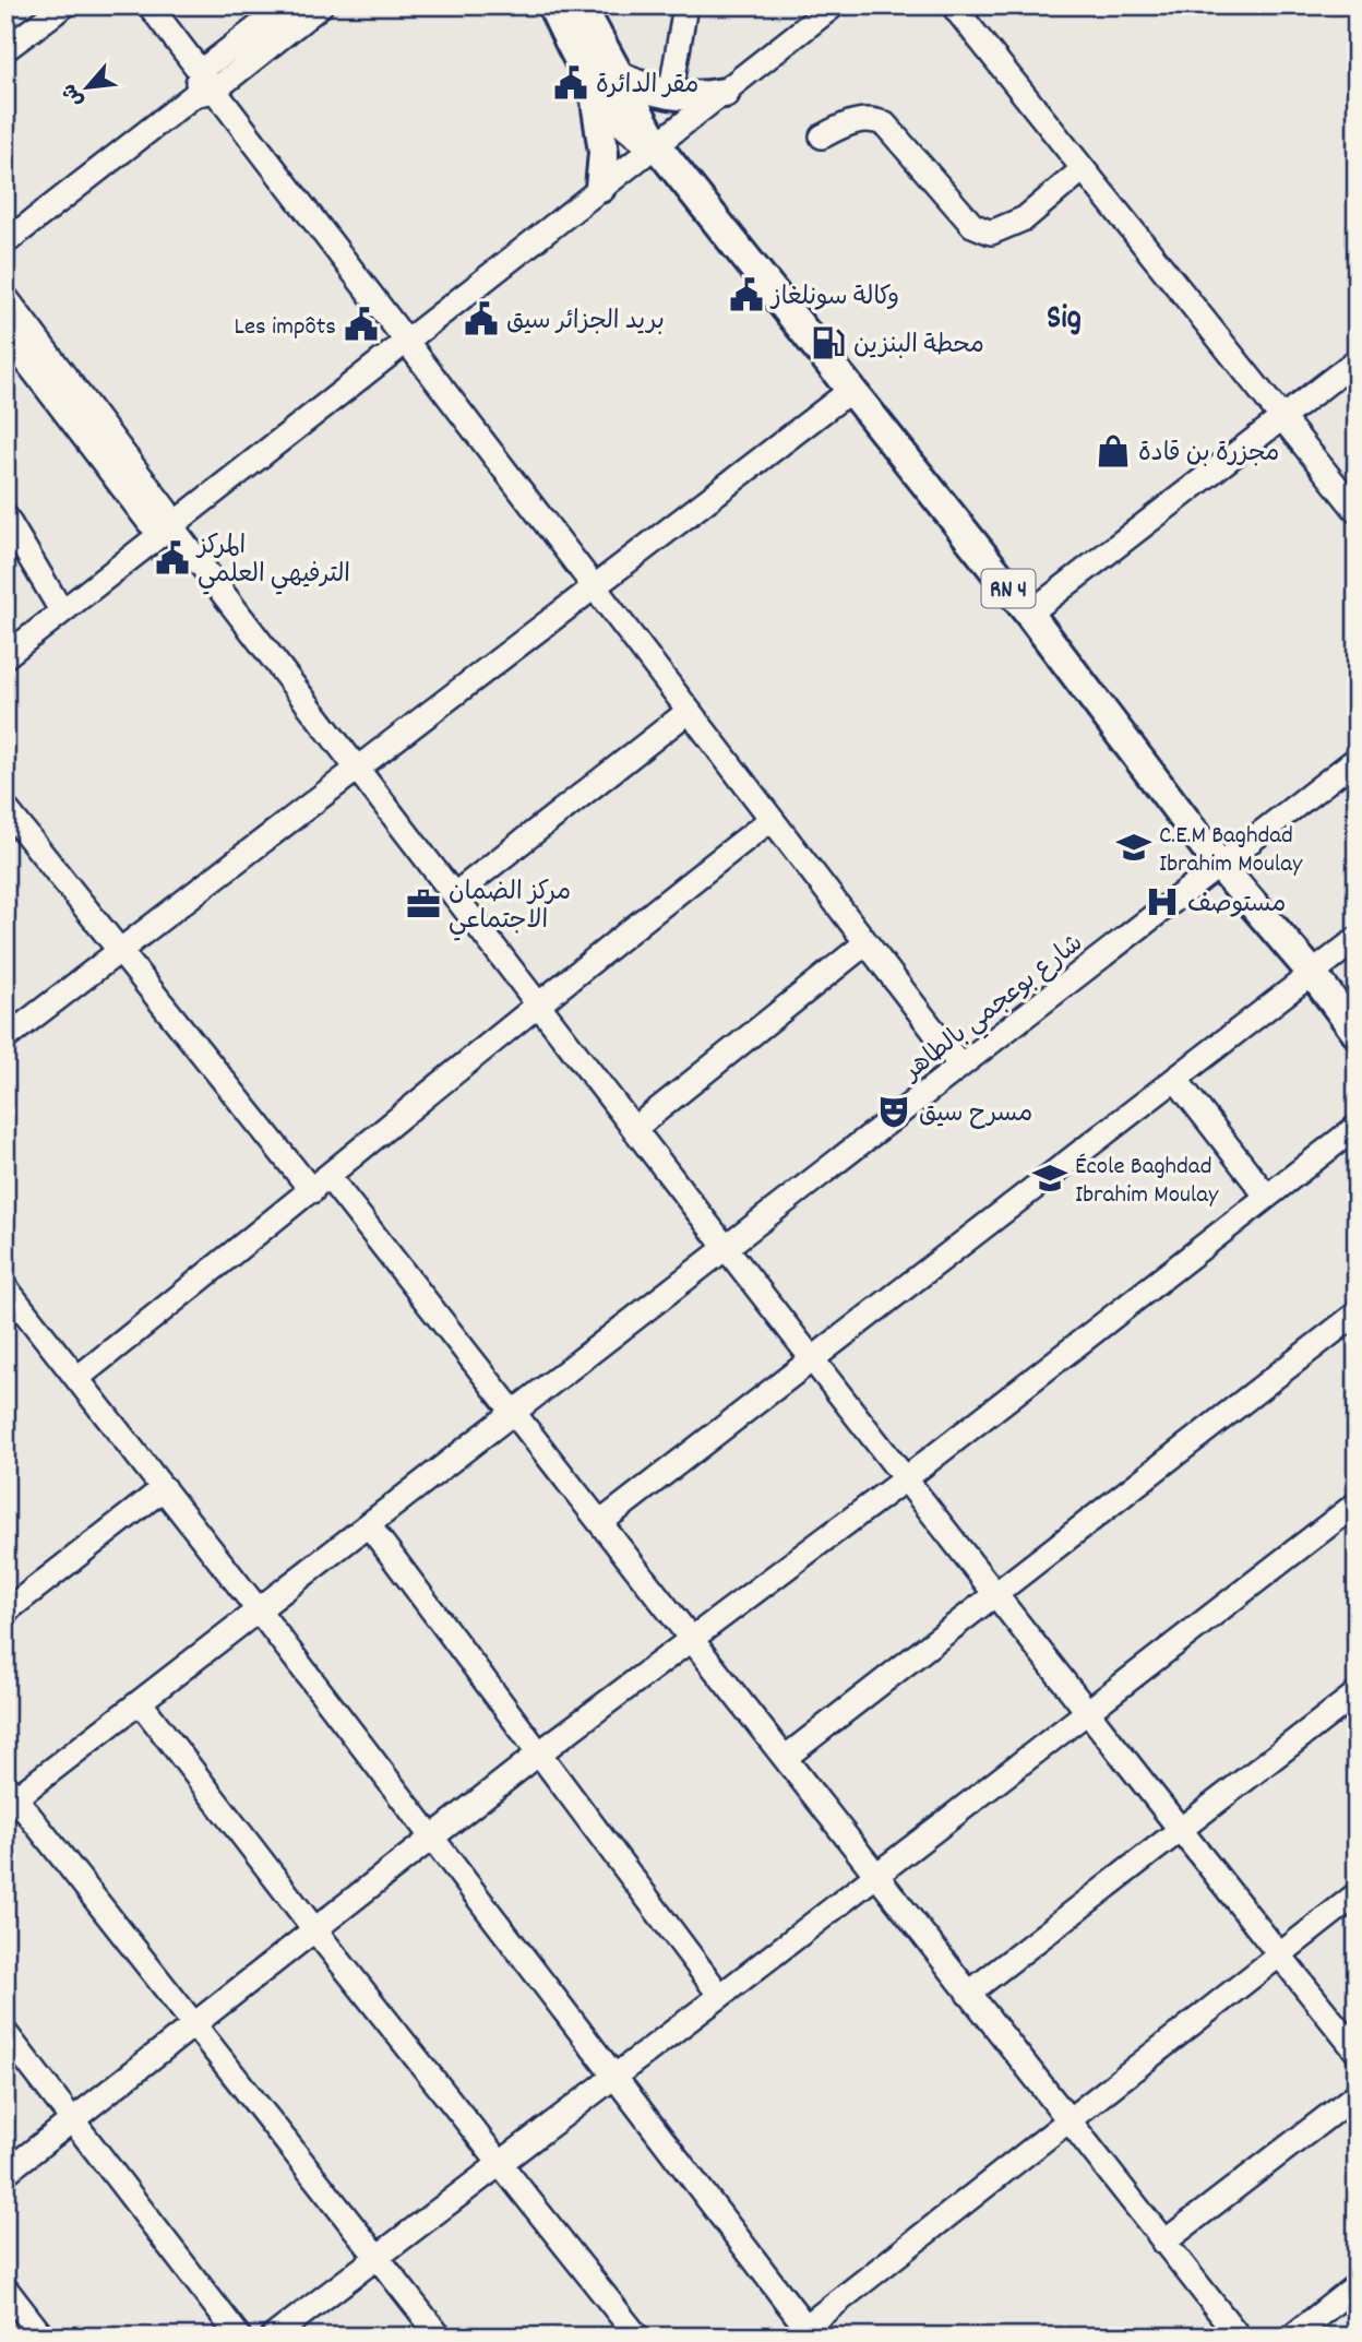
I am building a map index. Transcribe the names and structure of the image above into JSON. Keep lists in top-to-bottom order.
{
  "streets": {
    "main road": ["RN 4"],
    "street": ["شارع بوعجمي بالطاهر"]
  },
  "crossings": [
    ["RN 4", "شارع بوعجمي بالطاهر"]
  ],
  "districts": ["Sig"],
  "places": {
    "public building": [
      "مقر الدائرة",
      "وكالة سونلغاز",
      "بريد الجزائر سيق",
      "Les impôts",
      "المركز الترفيهي العلمي"
    ],
    "fuel station": ["محطة البنزين"],
    "shop": ["مجزرة بن قادة"],
    "school or university": ["C.E.M Baghdad Ibrahim Moulay", "École Baghdad Ibrahim Moulay"],
    "hospital": ["مستوصف"],
    "office": ["مركز الضمان الاجتماعي"],
    "theatre": ["مسرح سيق"]
  },
  "north": "bottom left"
}
